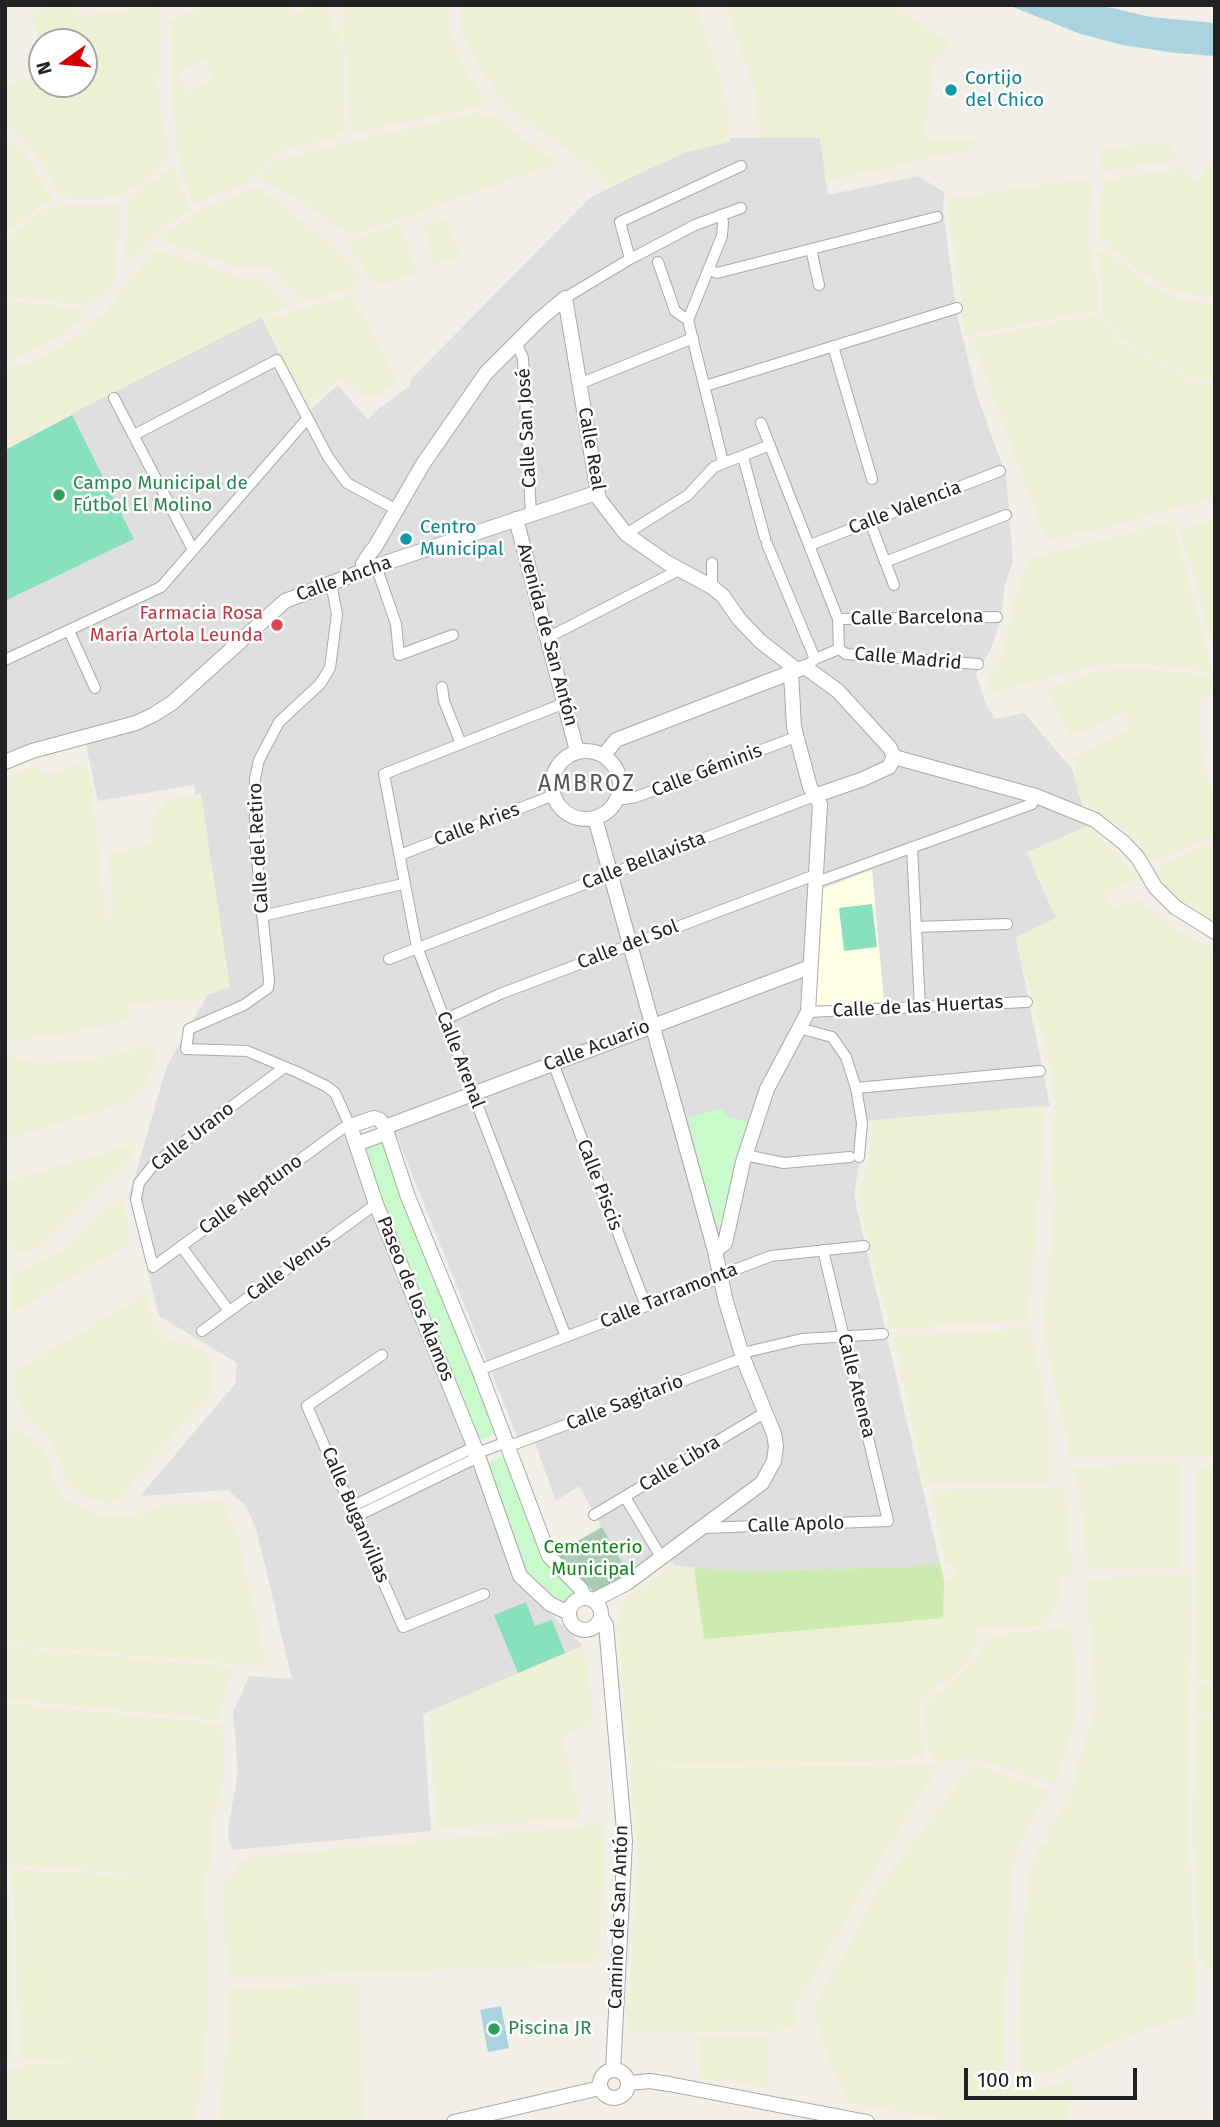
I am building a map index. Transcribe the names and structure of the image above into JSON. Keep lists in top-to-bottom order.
{
  "streets": {
    "street": [
      "Calle San José",
      "Calle Real",
      "Calle Valencia",
      "Calle Ancha",
      "Calle Barcelona",
      "Avenida de San Antón",
      "Calle Madrid",
      "Calle Géminis",
      "Calle Aries",
      "Calle del Retiro",
      "Calle Bellavista",
      "Calle del Sol",
      "Calle de las Huertas",
      "Calle Acuario",
      "Calle Arenal",
      "Calle Urano",
      "Calle Piscis",
      "Calle Neptuno",
      "Calle Venus",
      "Calle Tarramonta",
      "Paseo de los Álamos",
      "Calle Atenea",
      "Calle Sagitario",
      "Calle Libra",
      "Calle Buganvillas",
      "Calle Apolo",
      "Camino de San Antón"
    ]
  },
  "crossings": [
    ["Calle San José", "Calle Ancha"],
    ["Calle Real", "Calle Ancha"],
    ["Calle Real", "Calle Bellavista"],
    ["Calle Ancha", "Avenida de San Antón"],
    ["Calle Ancha", "Calle del Retiro"],
    ["Avenida de San Antón", "Calle Géminis"],
    ["Avenida de San Antón", "Calle Aries"],
    ["Calle Géminis", "Calle Aries"],
    ["Calle Aries", "Calle Arenal"],
    ["Calle del Retiro", "Calle Urano"],
    ["Calle Bellavista", "Calle Arenal"],
    ["Calle del Sol", "Calle Arenal"],
    ["Calle Acuario", "Calle Arenal"],
    ["Calle Acuario", "Calle Piscis"],
    ["Calle Acuario", "Paseo de los Álamos"],
    ["Calle Arenal", "Calle Tarramonta"],
    ["Calle Urano", "Calle Neptuno"],
    ["Calle Piscis", "Calle Tarramonta"],
    ["Calle Neptuno", "Paseo de los Álamos"],
    ["Calle Venus", "Paseo de los Álamos"],
    ["Calle Tarramonta", "Paseo de los Álamos"],
    ["Calle Tarramonta", "Calle Atenea"],
    ["Paseo de los Álamos", "Calle Sagitario"],
    ["Paseo de los Álamos", "Camino de San Antón"],
    ["Calle Atenea", "Calle Sagitario"],
    ["Calle Atenea", "Calle Apolo"]
  ],
  "districts": ["AMBROZ"],
  "parks": ["Cementerio Municipal"],
  "places": [
    "Cortijo del Chico",
    "Campo Municipal de Fútbol El Molino",
    "Centro Municipal",
    "Farmacia Rosa María Artola Leunda",
    "Piscina JR"
  ],
  "scale_bar": "100 m",
  "north": "left"
}
